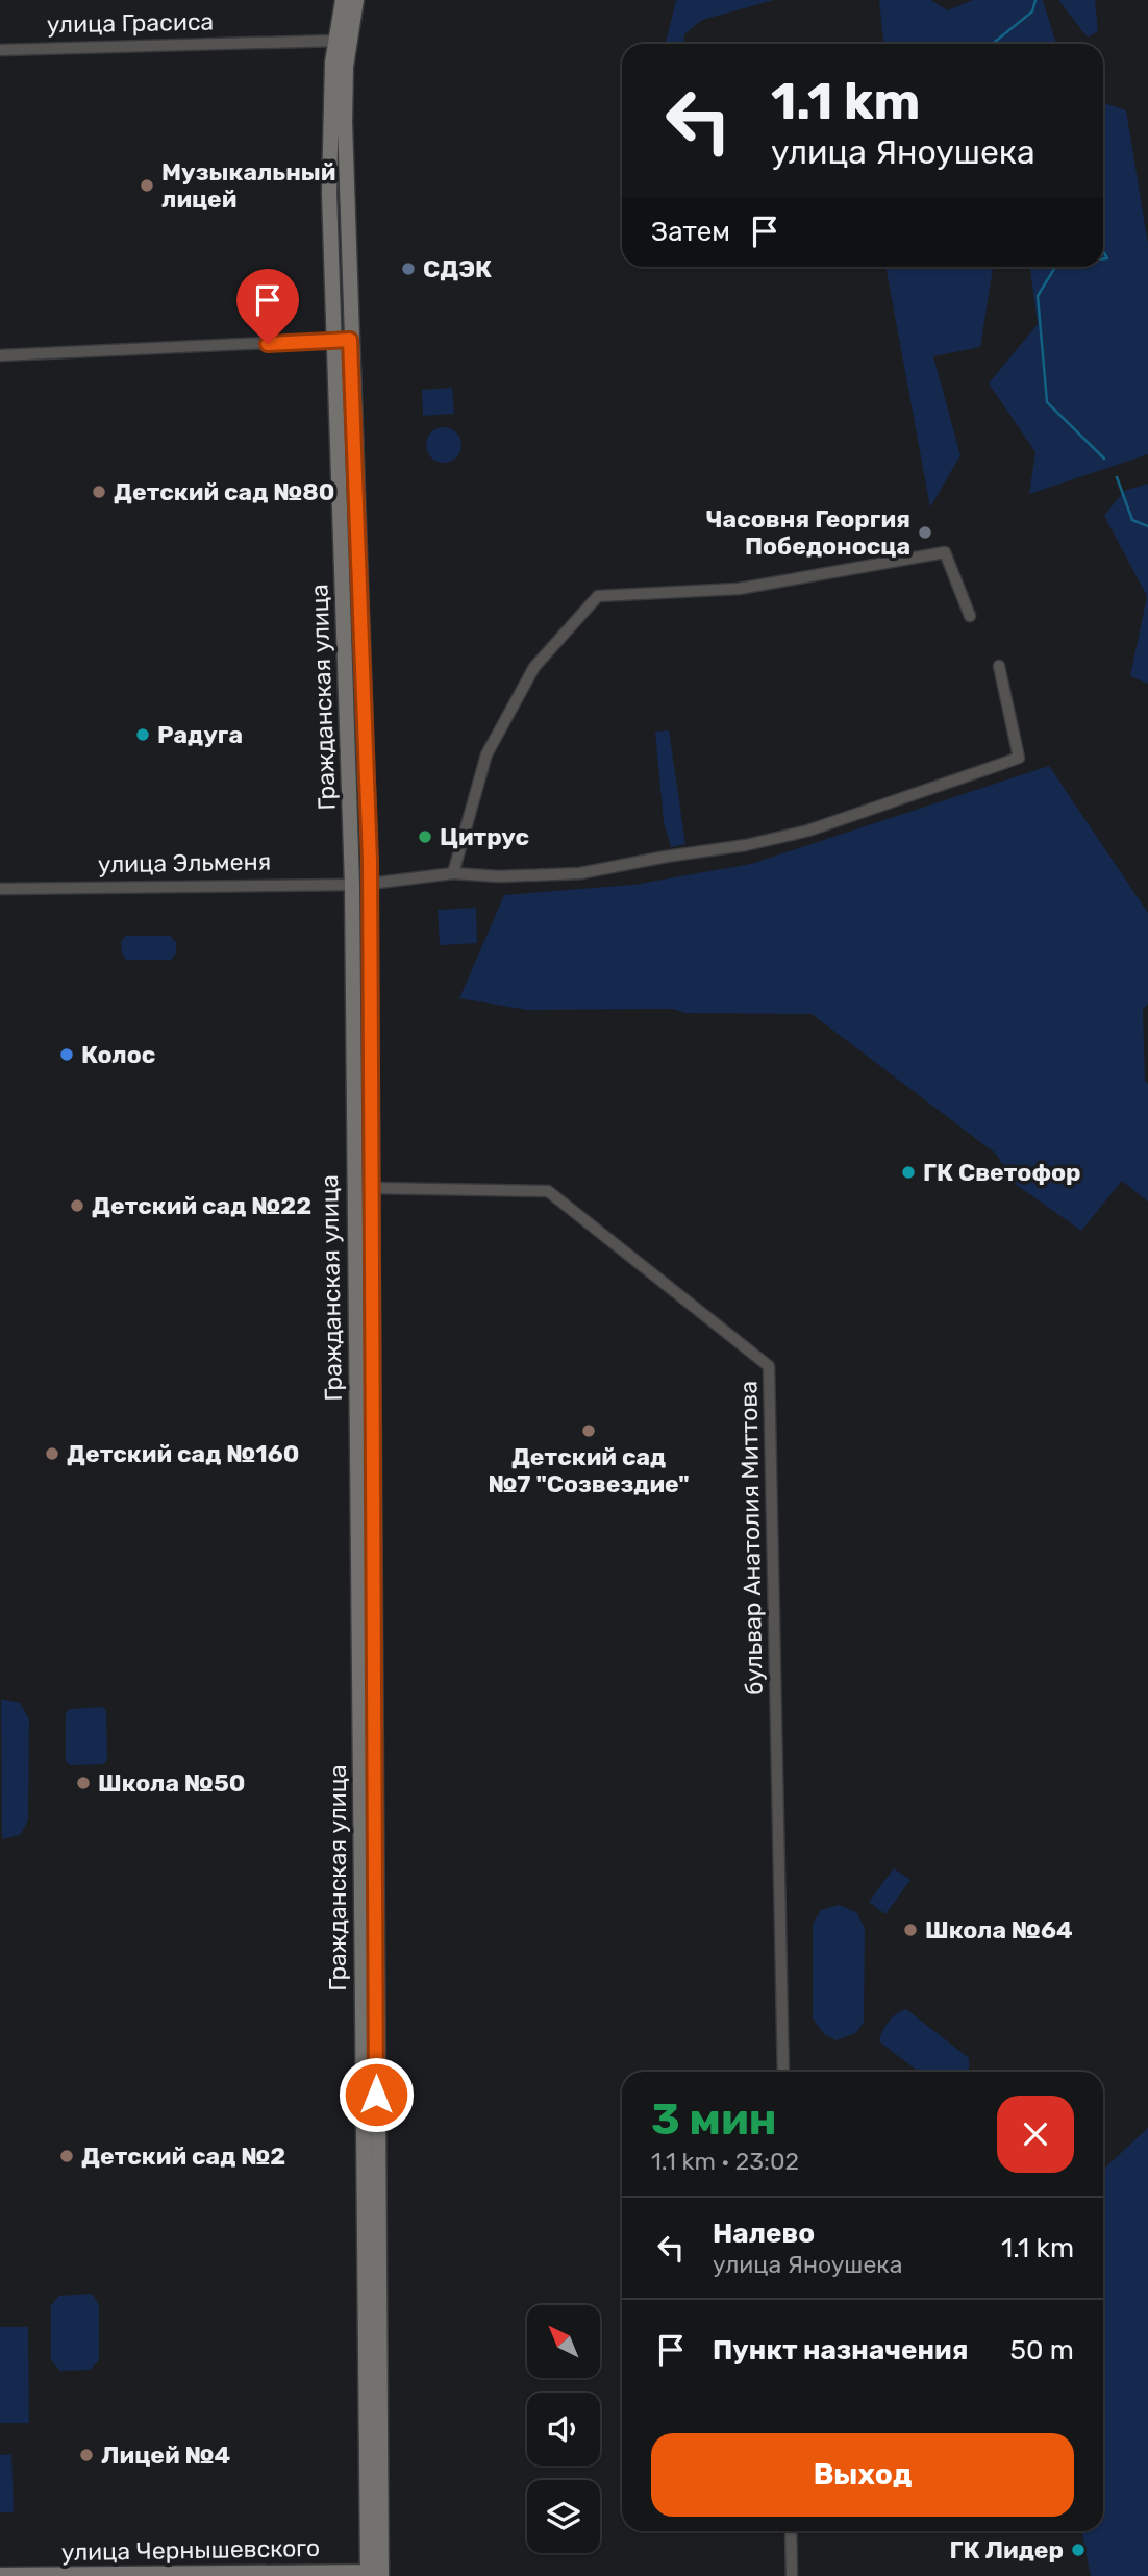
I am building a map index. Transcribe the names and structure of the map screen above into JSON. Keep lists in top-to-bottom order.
{
  "streets": {
    "main road": ["Гражданская улица", "улица Эльменя", "улица Чернышевского"],
    "street": ["улица Грасиса", "бульвар Анатолия Миттова"]
  },
  "crossings": [
    ["улица Грасиса", "Гражданская улица"],
    ["Гражданская улица", "улица Эльменя"],
    ["Гражданская улица", "бульвар Анатолия Миттова"],
    ["Гражданская улица", "улица Чернышевского"]
  ],
  "places": [
    "Музыкальный лицей",
    "СДЭК",
    "Детский сад №80",
    "Часовня Георгия Победоносца",
    "Радуга",
    "Цитрус",
    "Колос",
    "ГК Светофор",
    "Детский сад №22",
    "Детский сад №7 \"Созвездие\"",
    "Детский сад №160",
    "Школа №50",
    "Школа №64",
    "Детский сад №2",
    "Лицей №4",
    "ГК Лидер"
  ],
  "north": "top left",
  "page": {
    "turn": ["1.1 km", "улица Яноушека"],
    "then": "Затем",
    "heading": ["3 мин", "1.1 km · 23:02"],
    "list": [
      {
        "name": "Налево",
        "note": "улица Яноушека",
        "value": "1.1 km"
      },
      {
        "name": "Пункт назначения",
        "value": "50 m"
      }
    ],
    "buttons": "Выход"
  }
}
